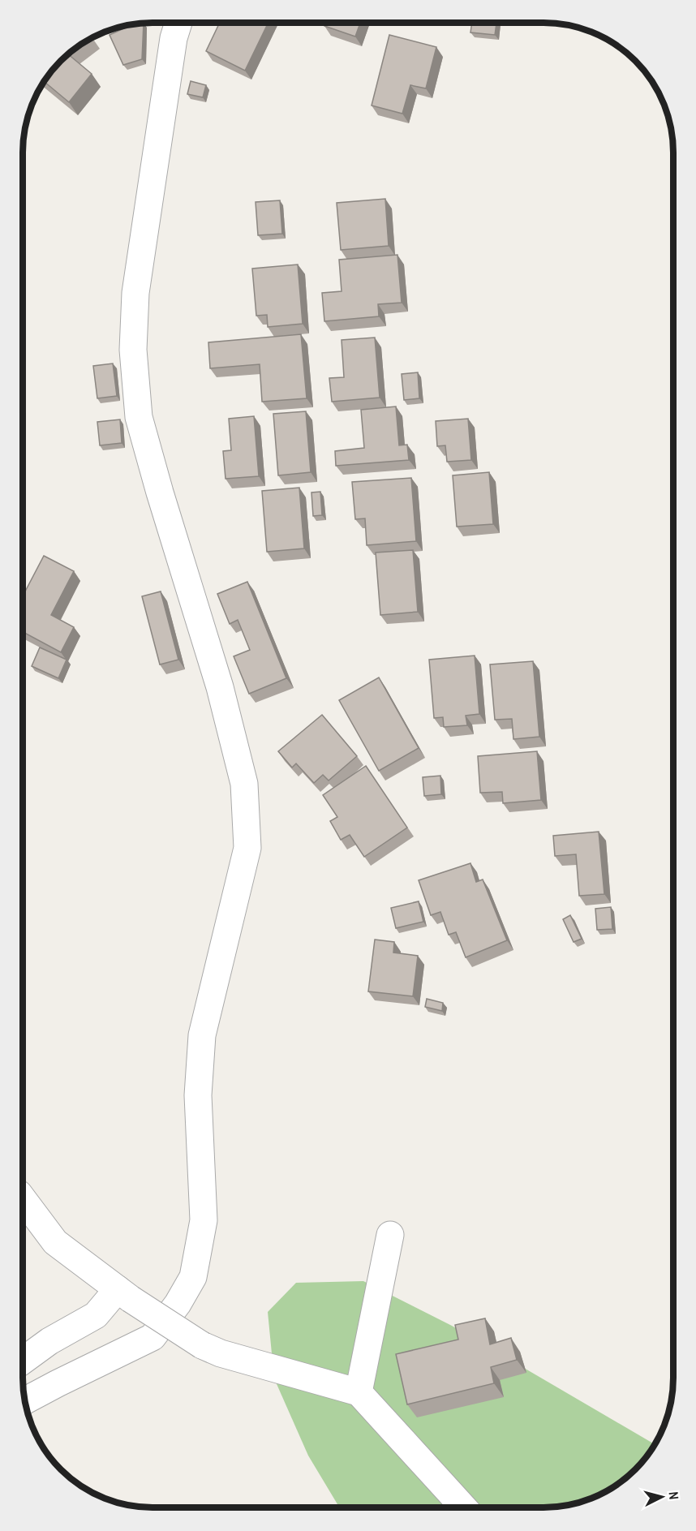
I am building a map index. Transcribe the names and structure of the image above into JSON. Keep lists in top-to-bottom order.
{
  "north": "right"
}
